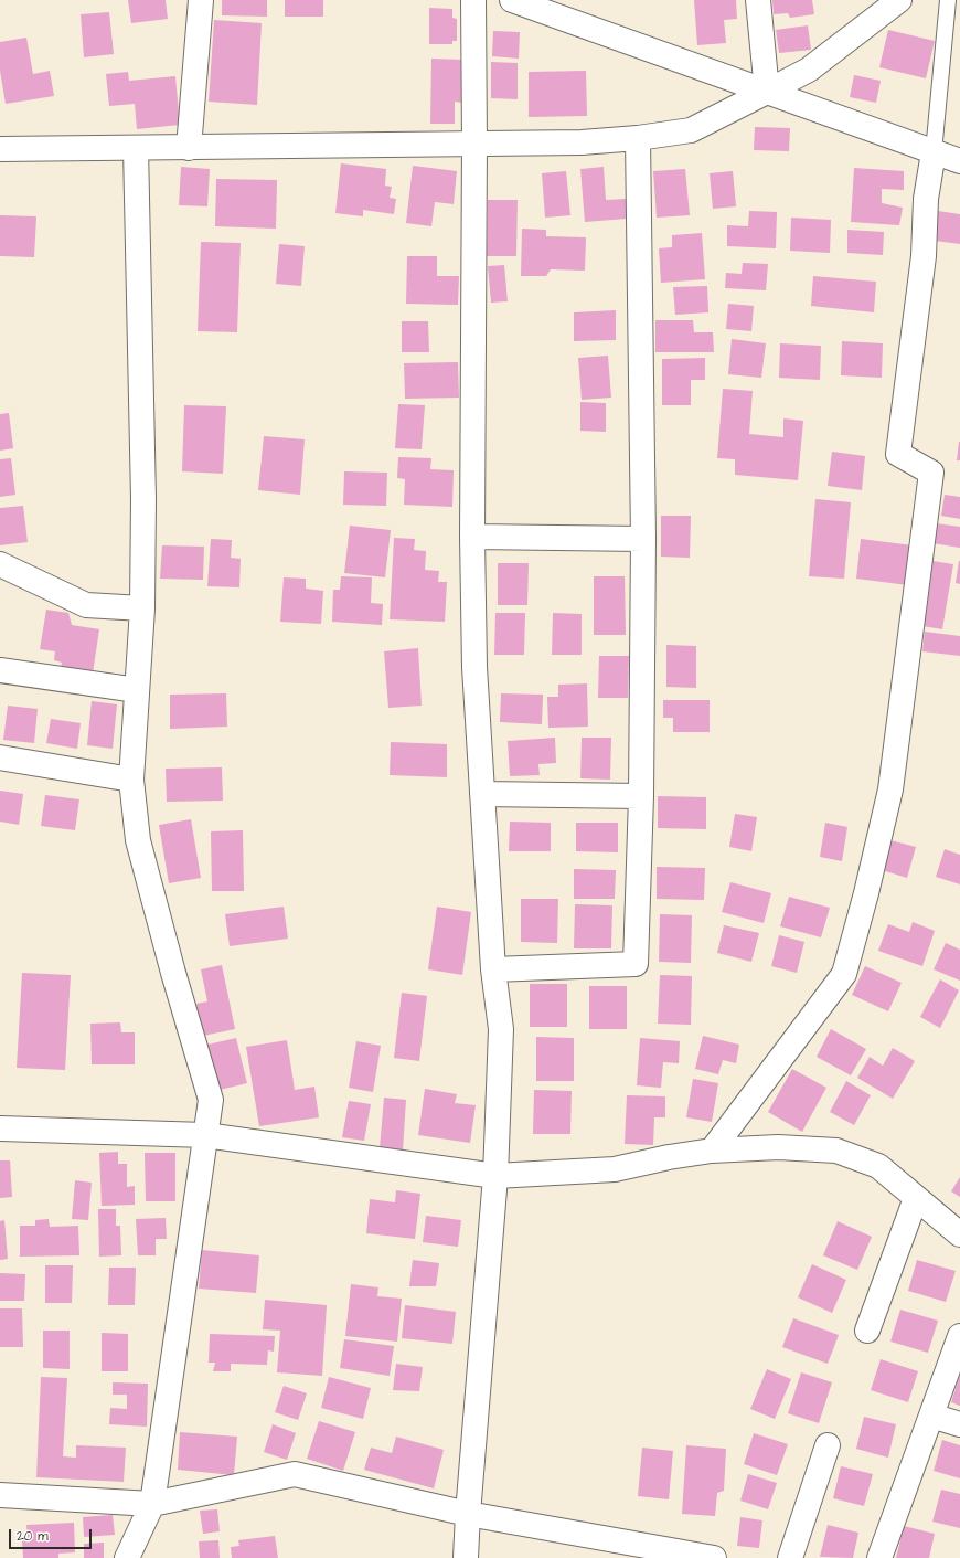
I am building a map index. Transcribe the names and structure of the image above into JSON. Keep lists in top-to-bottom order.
{
  "scale_bar": "20 m"
}
